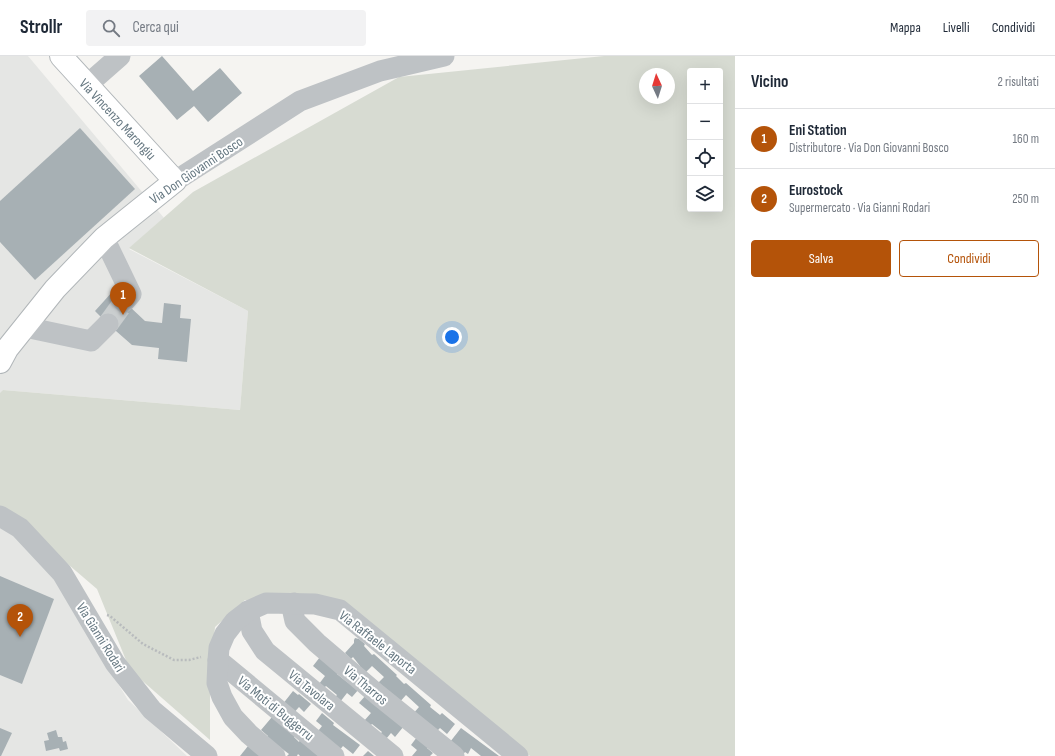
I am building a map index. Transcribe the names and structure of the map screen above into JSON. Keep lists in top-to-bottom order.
{
  "streets": {
    "main road": ["Via Vincenzo Marongiu", "Via Don Giovanni Bosco"],
    "street": [
      "Via Gianni Rodari",
      "Via Raffaele Laporta",
      "Via Tharros",
      "Via Tavolara",
      "Via Moti di Buggerru"
    ]
  },
  "crossings": [
    ["Via Vincenzo Marongiu", "Via Don Giovanni Bosco"],
    ["Via Raffaele Laporta", "Via Tharros"],
    ["Via Raffaele Laporta", "Via Tavolara"],
    ["Via Raffaele Laporta", "Via Moti di Buggerru"]
  ],
  "north": "top",
  "page": {
    "header": "Strollr",
    "search": "Cerca qui",
    "nav": ["Mappa", "Livelli", "Condividi"],
    "heading": ["Vicino", "2 risultati"],
    "map_buttons": ["+", "−"],
    "list": [
      {
        "mark": "1",
        "name": "Eni Station",
        "note": "Distributore · Via Don Giovanni Bosco",
        "value": "160 m"
      },
      {
        "mark": "2",
        "name": "Eurostock",
        "note": "Supermercato · Via Gianni Rodari",
        "value": "250 m"
      }
    ],
    "buttons": ["Salva", "Condividi"],
    "pins": ["1", "2"]
  }
}
